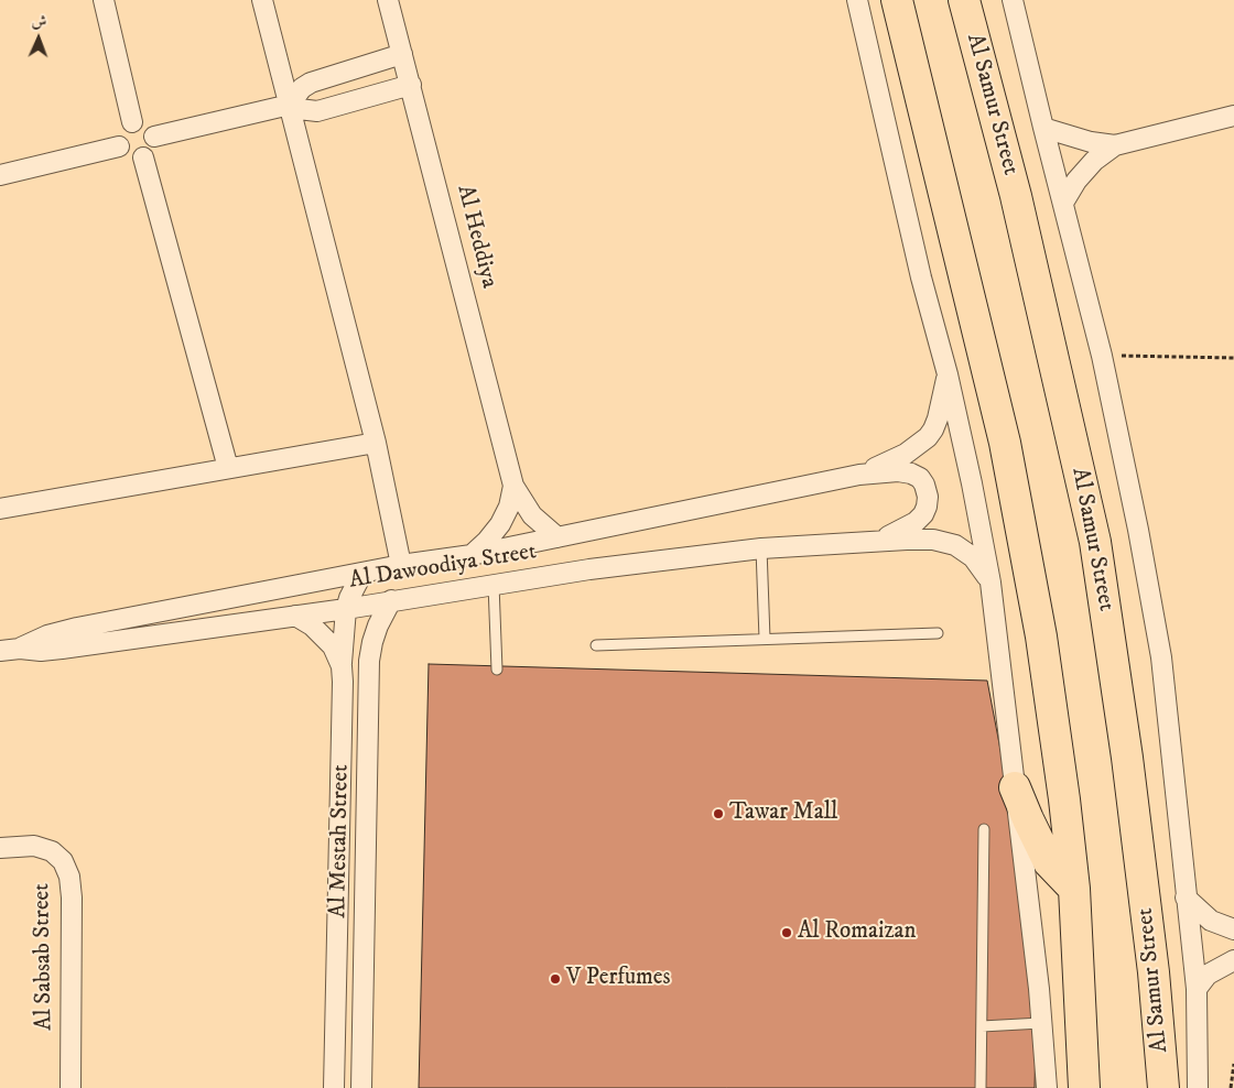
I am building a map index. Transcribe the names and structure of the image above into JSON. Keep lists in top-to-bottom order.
{
  "streets": {
    "main road": ["Al Samur Street"],
    "street": [
      "Al Heddiya",
      "Al Dawoodiya Street",
      "Al Mestah Street",
      "Al Sabsab Street"
    ]
  },
  "crossings": [
    ["Al Heddiya", "Al Dawoodiya Street"],
    ["Al Dawoodiya Street", "Al Mestah Street"]
  ],
  "places": ["Tawar Mall", "Al Romaizan", "V Perfumes"],
  "north": "top"
}
